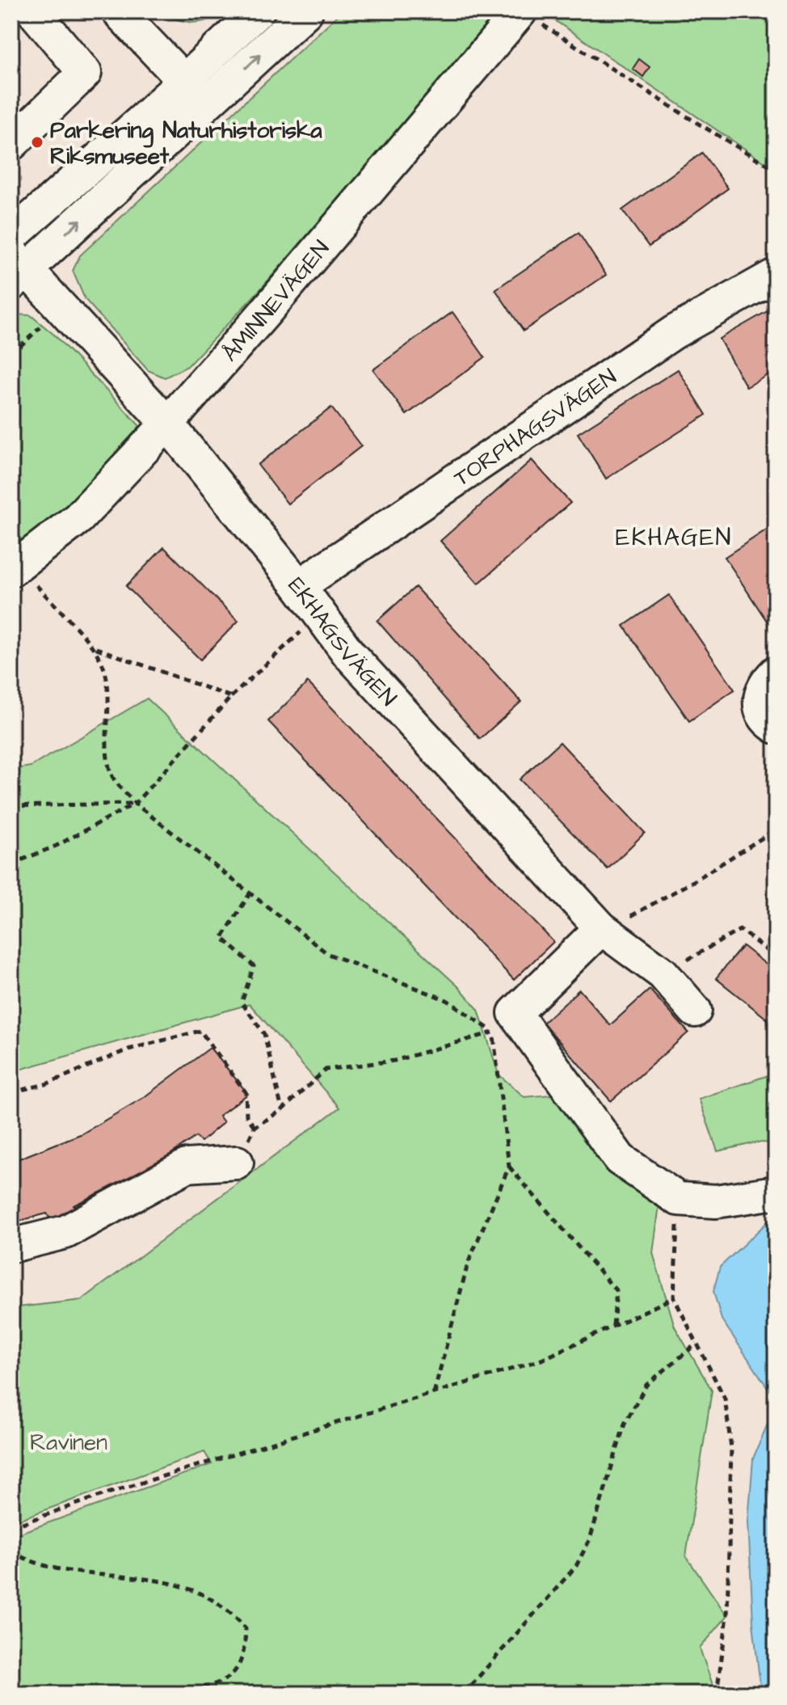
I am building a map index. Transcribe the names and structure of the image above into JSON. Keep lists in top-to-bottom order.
{
  "streets": {
    "street": ["ÅMINNEVÄGEN", "TORPHAGSVÄGEN", "EKHAGSVÄGEN"]
  },
  "crossings": [
    ["ÅMINNEVÄGEN", "EKHAGSVÄGEN"],
    ["TORPHAGSVÄGEN", "EKHAGSVÄGEN"]
  ],
  "districts": ["EKHAGEN"],
  "parks": ["Ravinen"],
  "places": ["Parkering Naturhistoriska Riksmuseet"]
}
